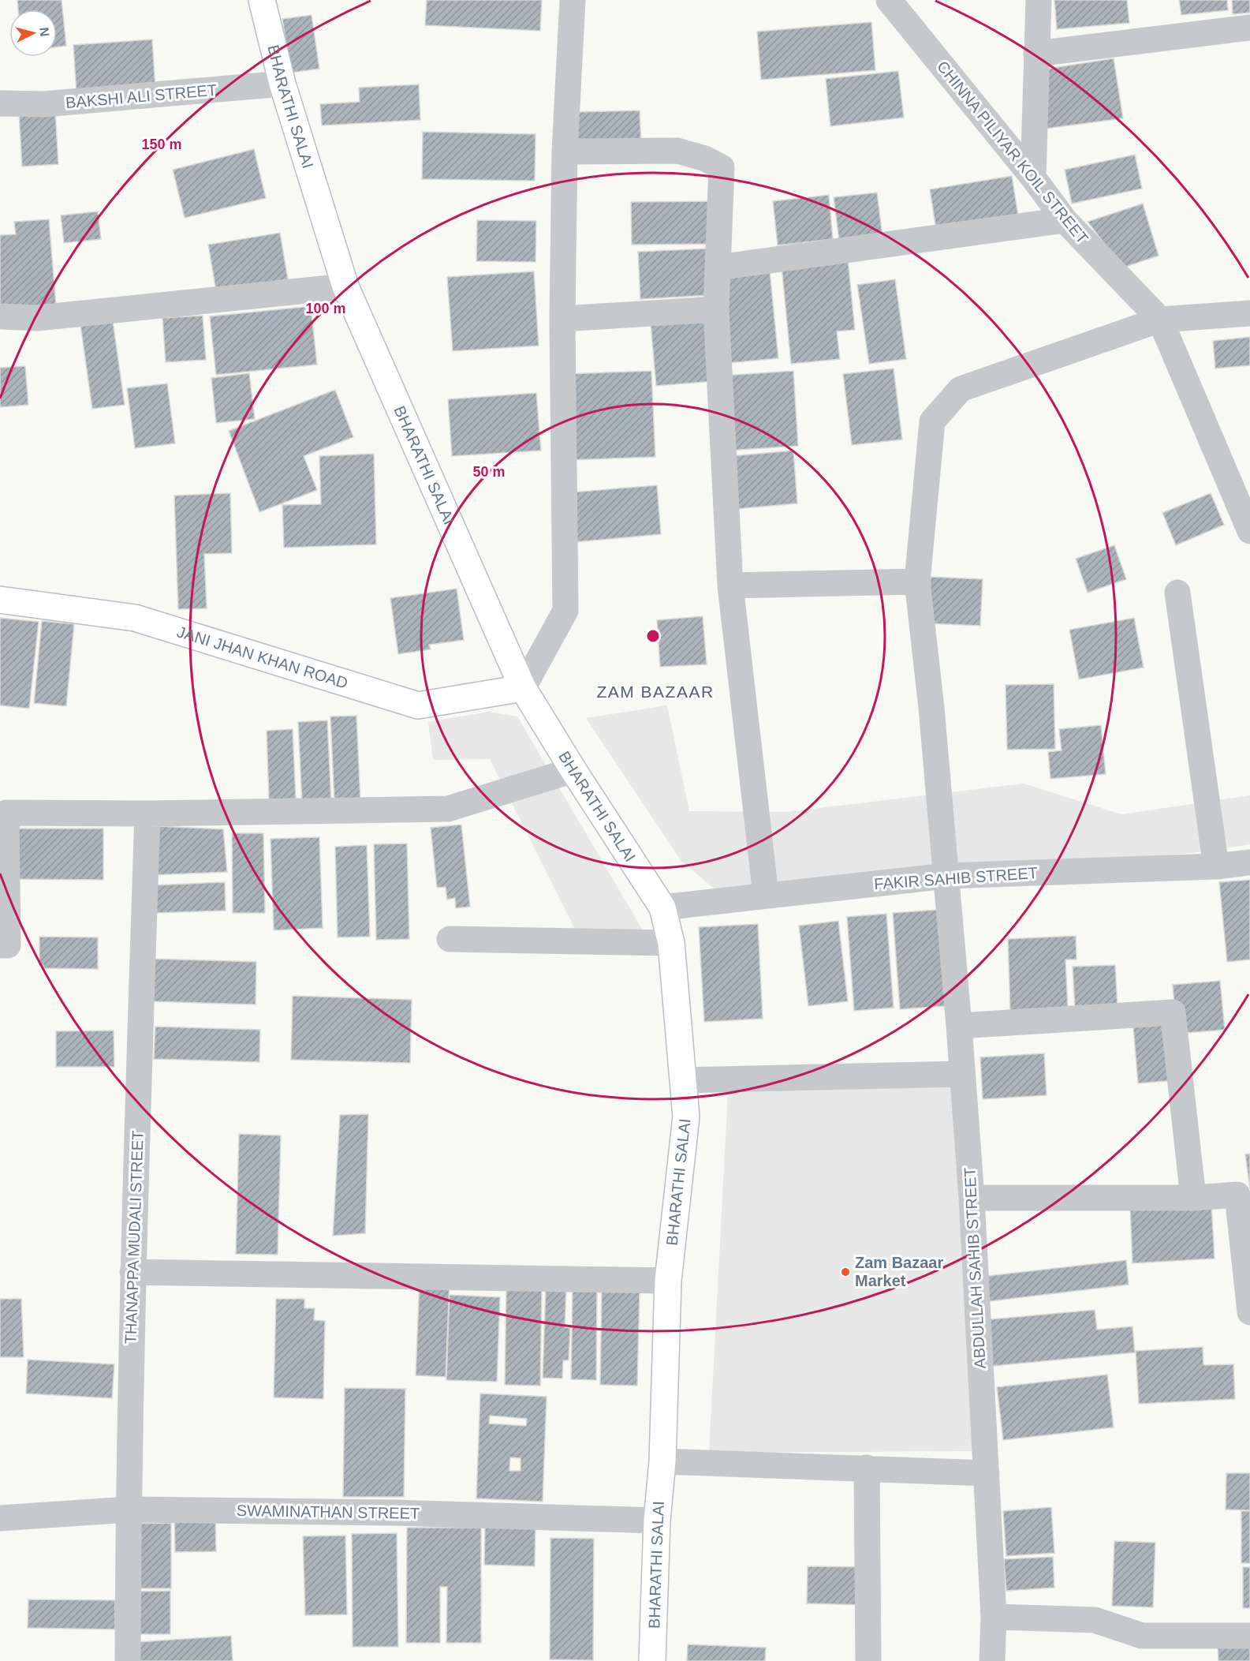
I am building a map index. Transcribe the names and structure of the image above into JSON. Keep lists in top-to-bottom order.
{
  "streets": {
    "street": [
      "BAKSHI ALI STREET",
      "BHARATHI SALAI",
      "CHINNA PILIYAR KOIL STREET",
      "JANI JHAN KHAN ROAD",
      "FAKIR SAHIB STREET",
      "THANAPPA MUDALI STREET",
      "ABDULLAH SAHIB STREET",
      "SWAMINATHAN STREET"
    ]
  },
  "crossings": [
    ["BAKSHI ALI STREET", "BHARATHI SALAI"],
    ["BHARATHI SALAI", "JANI JHAN KHAN ROAD"],
    ["BHARATHI SALAI", "FAKIR SAHIB STREET"],
    ["BHARATHI SALAI", "SWAMINATHAN STREET"],
    ["CHINNA PILIYAR KOIL STREET", "ABDULLAH SAHIB STREET"],
    ["FAKIR SAHIB STREET", "ABDULLAH SAHIB STREET"],
    ["THANAPPA MUDALI STREET", "SWAMINATHAN STREET"]
  ],
  "districts": ["ZAM BAZAAR"],
  "places": ["Zam Bazaar Market"],
  "north": "right",
  "rings": ["150 m", "100 m", "50 m"]
}
